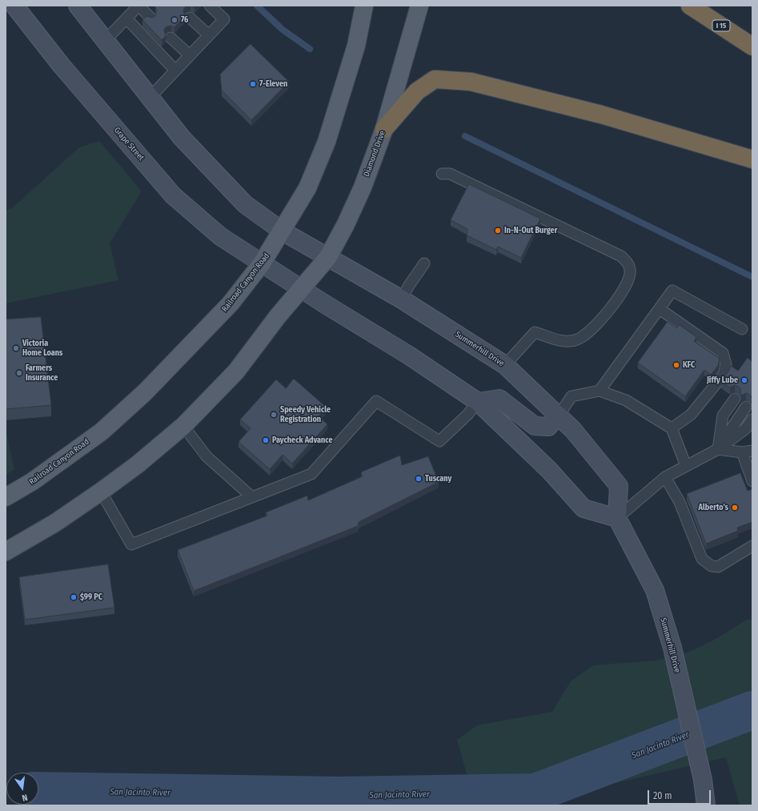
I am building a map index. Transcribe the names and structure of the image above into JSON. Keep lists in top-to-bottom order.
{
  "streets": {
    "highway": ["I 15"],
    "main road": [
      "Grape Street",
      "Diamond Drive",
      "Railroad Canyon Road",
      "Summerhill Drive"
    ]
  },
  "crossings": [
    ["Grape Street", "Railroad Canyon Road"],
    ["Diamond Drive", "Summerhill Drive"],
    ["Railroad Canyon Road", "Summerhill Drive"]
  ],
  "water": ["San Jacinto River"],
  "places": [
    "76",
    "7-Eleven",
    "In-N-Out Burger",
    "Victoria Home Loans",
    "KFC",
    "Farmers Insurance",
    "Jiffy Lube",
    "Speedy Vehicle Registration",
    "Paycheck Advance",
    "Tuscany",
    "Alberto's",
    "$99 PC"
  ],
  "scale_bar": "20 m",
  "north": "bottom"
}
